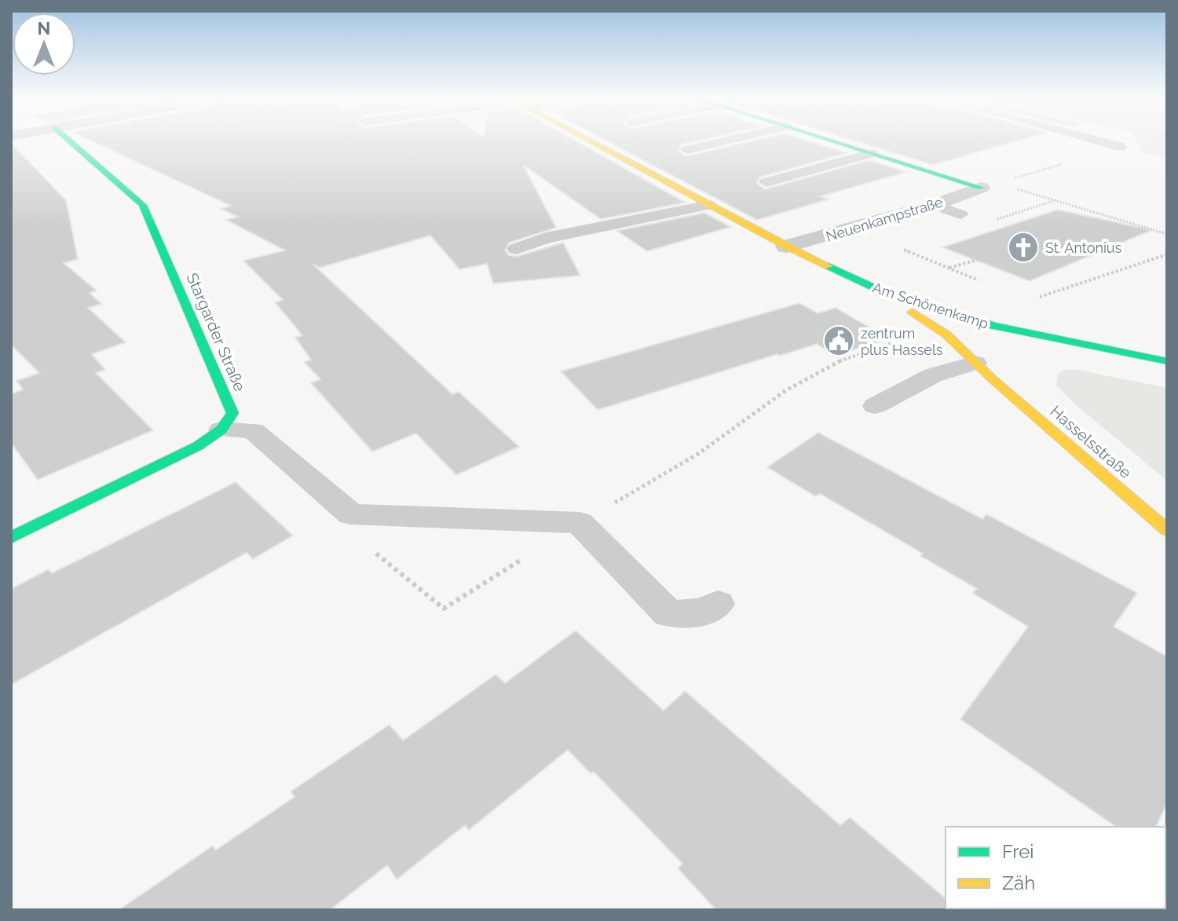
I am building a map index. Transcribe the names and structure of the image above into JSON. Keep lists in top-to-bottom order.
{
  "streets": {
    "street": [
      "Neuenkampstraße",
      "Am Schönenkamp",
      "Stargarder Straße",
      "Hasselsstraße"
    ]
  },
  "crossings": [
    ["Neuenkampstraße", "Am Schönenkamp"],
    ["Am Schönenkamp", "Hasselsstraße"]
  ],
  "places": {
    "church": ["St. Antonius"],
    "public building": ["zentrum plus Hassels"]
  },
  "legend": ["Frei", "Zäh"],
  "north": "top"
}
